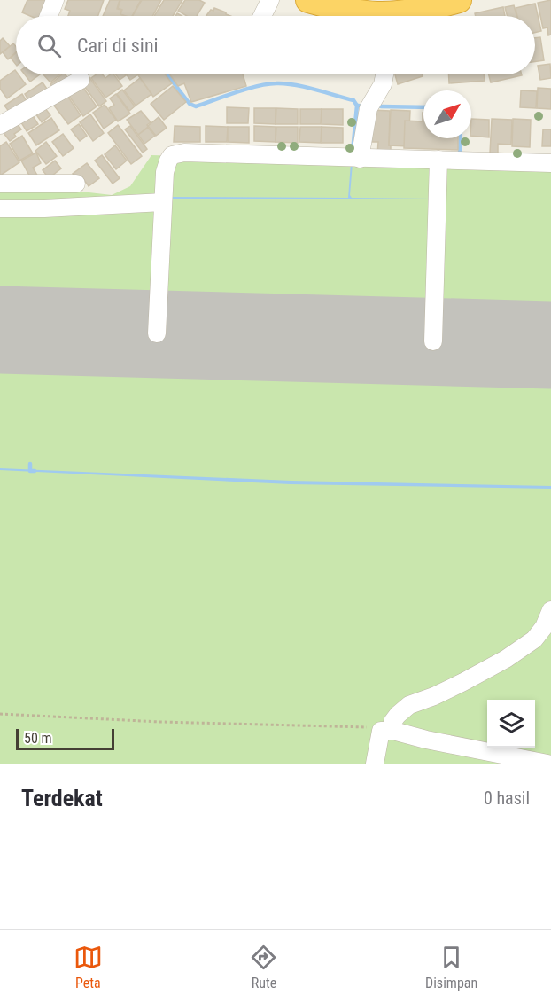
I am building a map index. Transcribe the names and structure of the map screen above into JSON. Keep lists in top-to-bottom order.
{
  "scale_bar": "50 m",
  "north": "top right",
  "page": {
    "search": "Cari di sini",
    "scale": "50 m",
    "heading": ["Terdekat", "0 hasil"],
    "nav": ["Peta", "Rute", "Disimpan"]
  }
}
